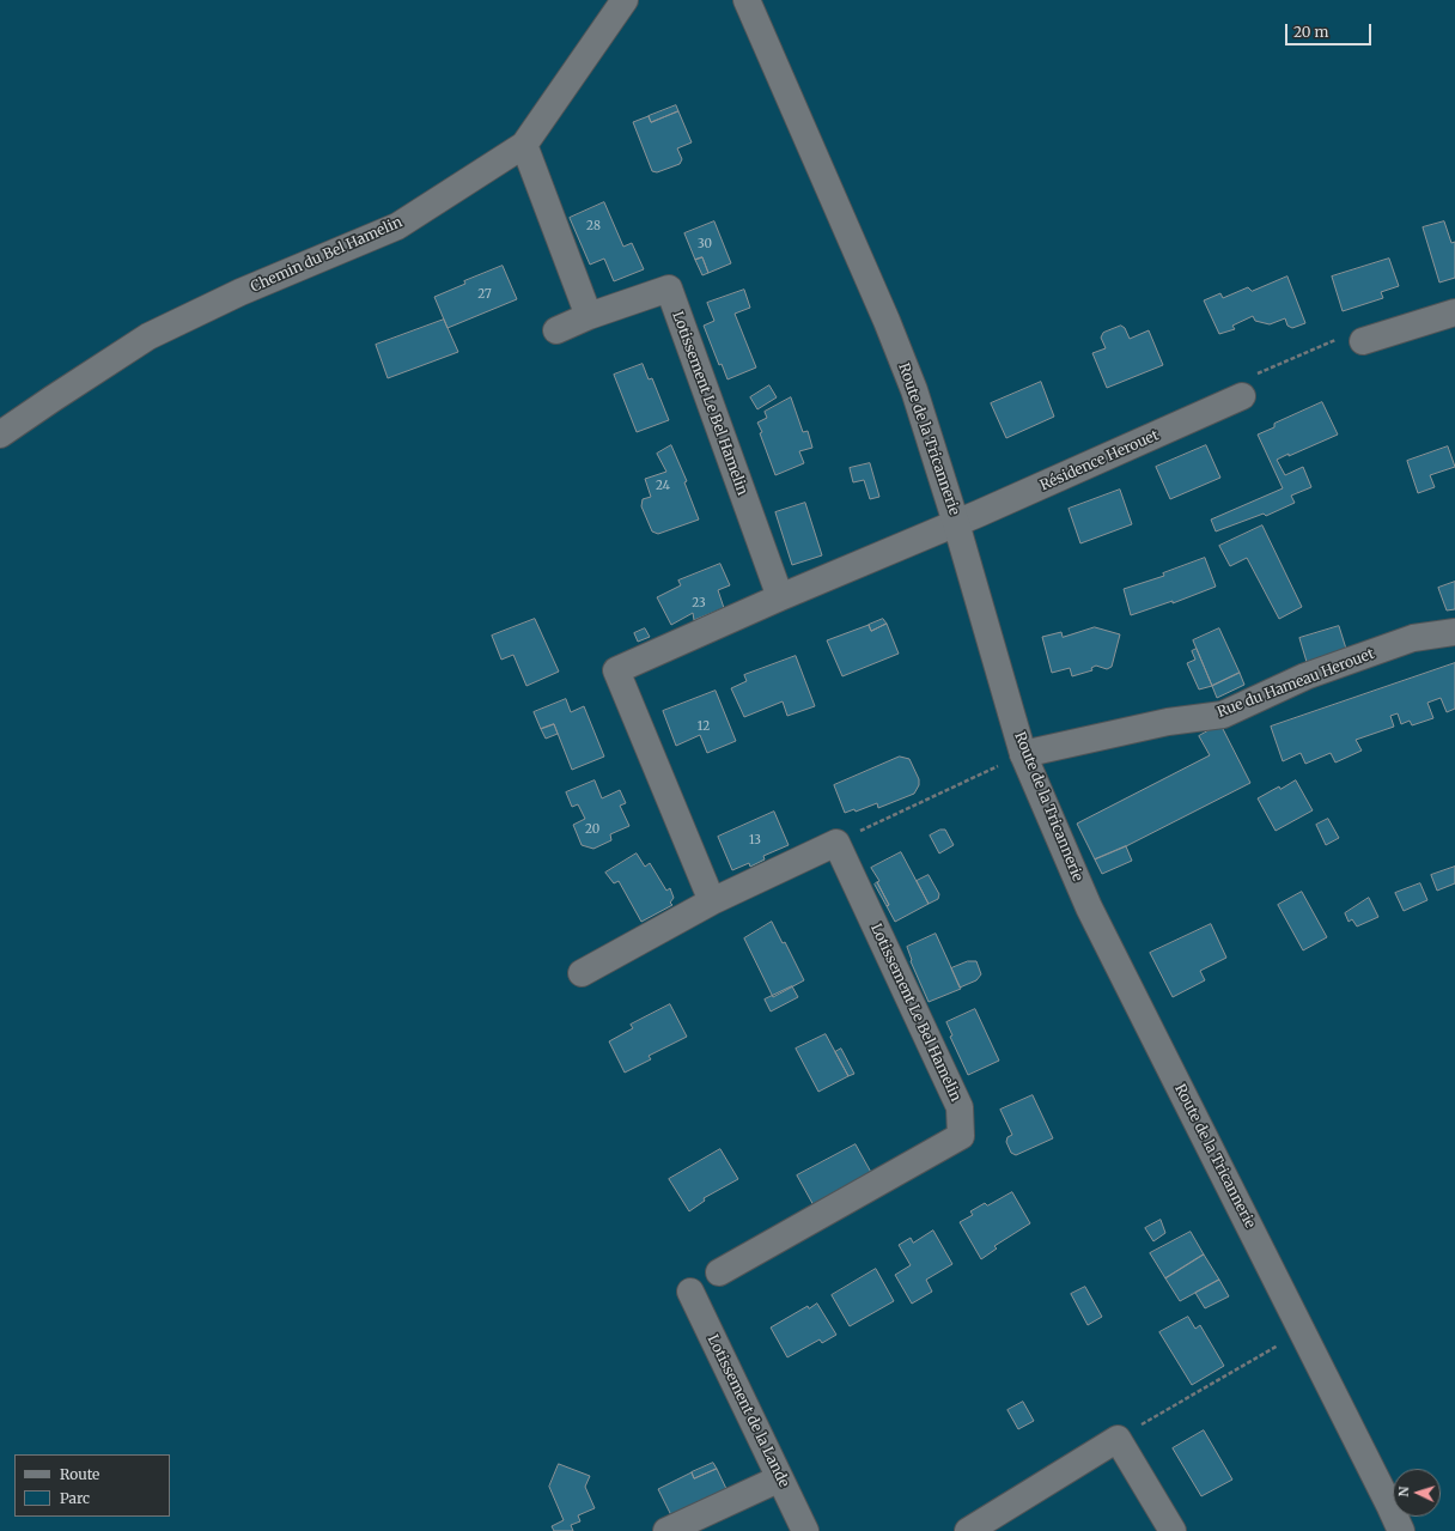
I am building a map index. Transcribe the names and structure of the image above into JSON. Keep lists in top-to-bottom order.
{
  "streets": {
    "street": [
      "Chemin du Bel Hamelin",
      "Lotissement Le Bel Hamelin",
      "Route de la Tricannerie",
      "Résidence Herouet",
      "Rue du Hameau Herouet",
      "Lotissement de la Lande"
    ]
  },
  "crossings": [
    ["Route de la Tricannerie", "Résidence Herouet"],
    ["Route de la Tricannerie", "Rue du Hameau Herouet"]
  ],
  "house_numbers": [
    "28",
    "30",
    "27",
    "24",
    "23",
    "12",
    "20",
    "13"
  ],
  "legend": ["Route", "Parc"],
  "scale_bar": "20 m",
  "north": "left"
}
